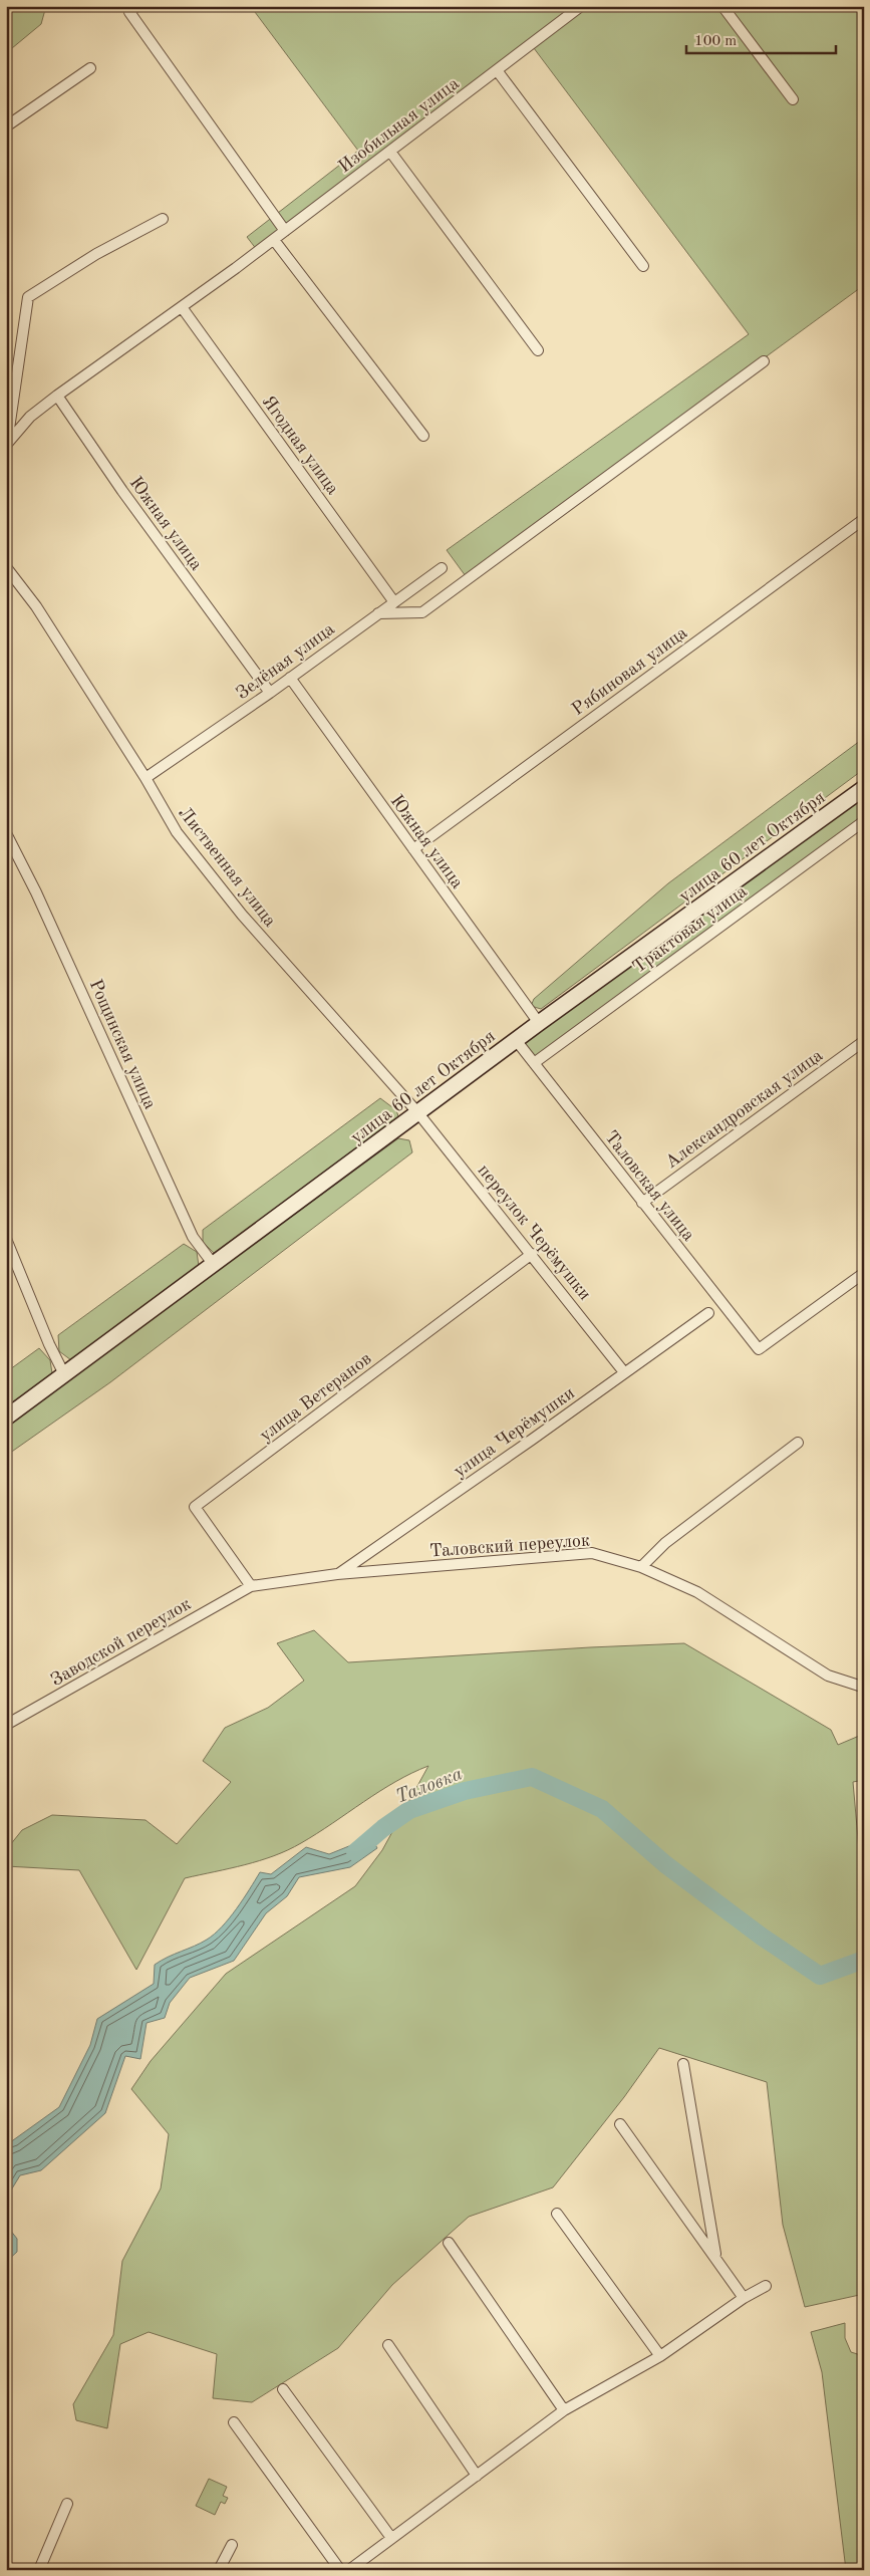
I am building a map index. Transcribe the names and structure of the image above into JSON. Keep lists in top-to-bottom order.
{
  "streets": {
    "street": [
      "Изобильная улица",
      "Ягодная улица",
      "Южная улица",
      "Зелёная улица",
      "Рябиновая улица",
      "улица 60 лет Октября",
      "Лиственная улица",
      "Трактовая улица",
      "Рощинская улица",
      "Александровская улица",
      "Таловская улица",
      "переулок Черёмушки",
      "улица Ветеранов",
      "улица Черёмушки",
      "Таловский переулок",
      "Заводской переулок"
    ]
  },
  "crossings": [
    ["Изобильная улица", "Ягодная улица"],
    ["Изобильная улица", "Южная улица"],
    ["Ягодная улица", "Зелёная улица"],
    ["Южная улица", "Зелёная улица"],
    ["Южная улица", "Рябиновая улица"],
    ["Южная улица", "улица 60 лет Октября"],
    ["Зелёная улица", "Лиственная улица"],
    ["улица 60 лет Октября", "Лиственная улица"],
    ["улица 60 лет Октября", "Рощинская улица"],
    ["улица 60 лет Октября", "Таловская улица"],
    ["улица 60 лет Октября", "переулок Черёмушки"],
    ["Лиственная улица", "переулок Черёмушки"],
    ["Трактовая улица", "Таловская улица"],
    ["Александровская улица", "Таловская улица"],
    ["переулок Черёмушки", "улица Ветеранов"],
    ["переулок Черёмушки", "улица Черёмушки"],
    ["улица Ветеранов", "Таловский переулок"],
    ["улица Ветеранов", "Заводской переулок"],
    ["улица Черёмушки", "Таловский переулок"],
    ["Таловский переулок", "Заводской переулок"]
  ],
  "water": ["Таловка"],
  "scale_bar": "100 m"
}
